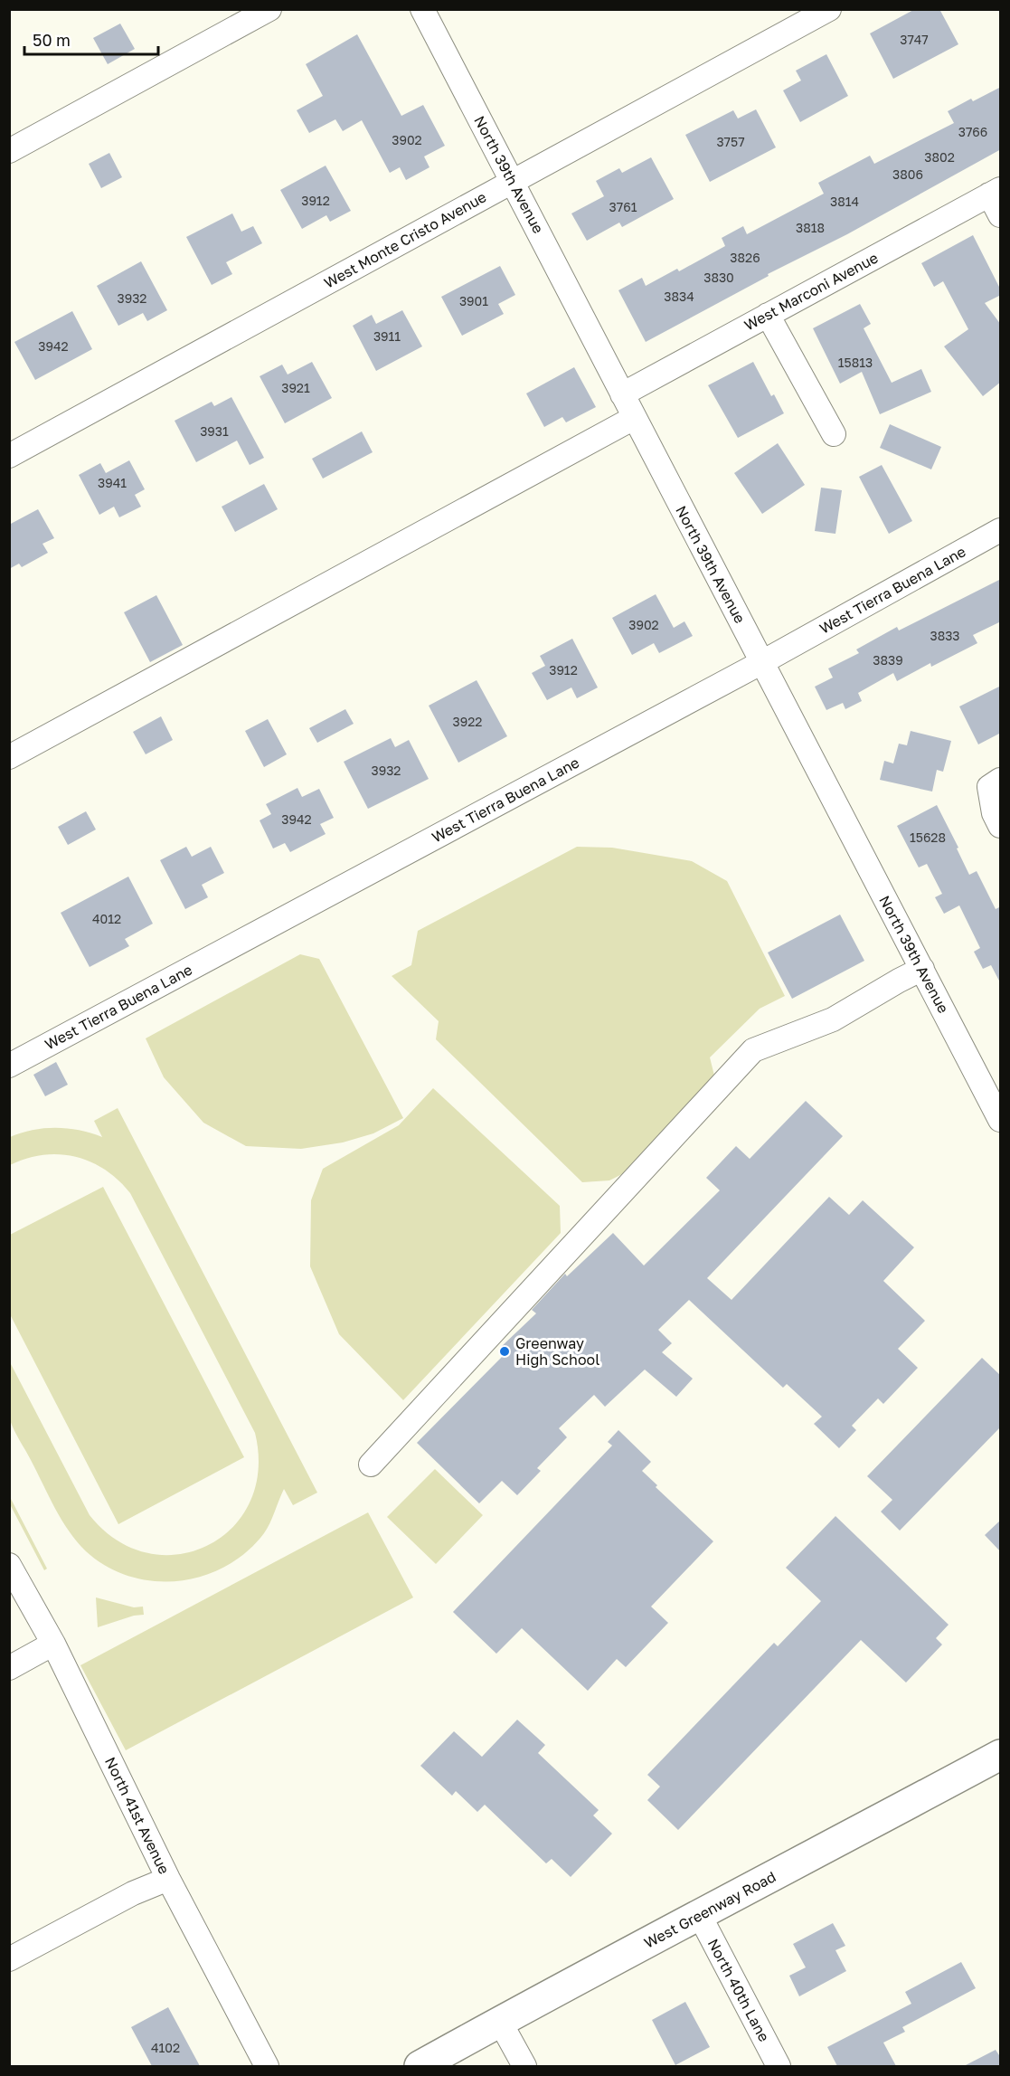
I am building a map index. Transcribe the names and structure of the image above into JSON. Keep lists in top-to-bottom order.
{
  "streets": {
    "main road": ["West Greenway Road"],
    "street": [
      "North 39th Avenue",
      "West Monte Cristo Avenue",
      "West Marconi Avenue",
      "West Tierra Buena Lane",
      "North 41st Avenue",
      "North 40th Lane"
    ]
  },
  "crossings": [
    ["North 39th Avenue", "West Monte Cristo Avenue"],
    ["North 39th Avenue", "West Marconi Avenue"],
    ["North 39th Avenue", "West Tierra Buena Lane"],
    ["West Greenway Road", "North 40th Lane"]
  ],
  "places": ["Greenway High School"],
  "house_numbers": [
    "3747",
    "3766",
    "3902",
    "3757",
    "3802",
    "3806",
    "3912",
    "3814",
    "3761",
    "3818",
    "3826",
    "3830",
    "3834",
    "3932",
    "3901",
    "3911",
    "3942",
    "15813",
    "3921",
    "3931",
    "3941",
    "3902",
    "3833",
    "3839",
    "3912",
    "3922",
    "3932",
    "3942",
    "15628",
    "4012",
    "4102"
  ],
  "scale_bar": "50 m"
}
